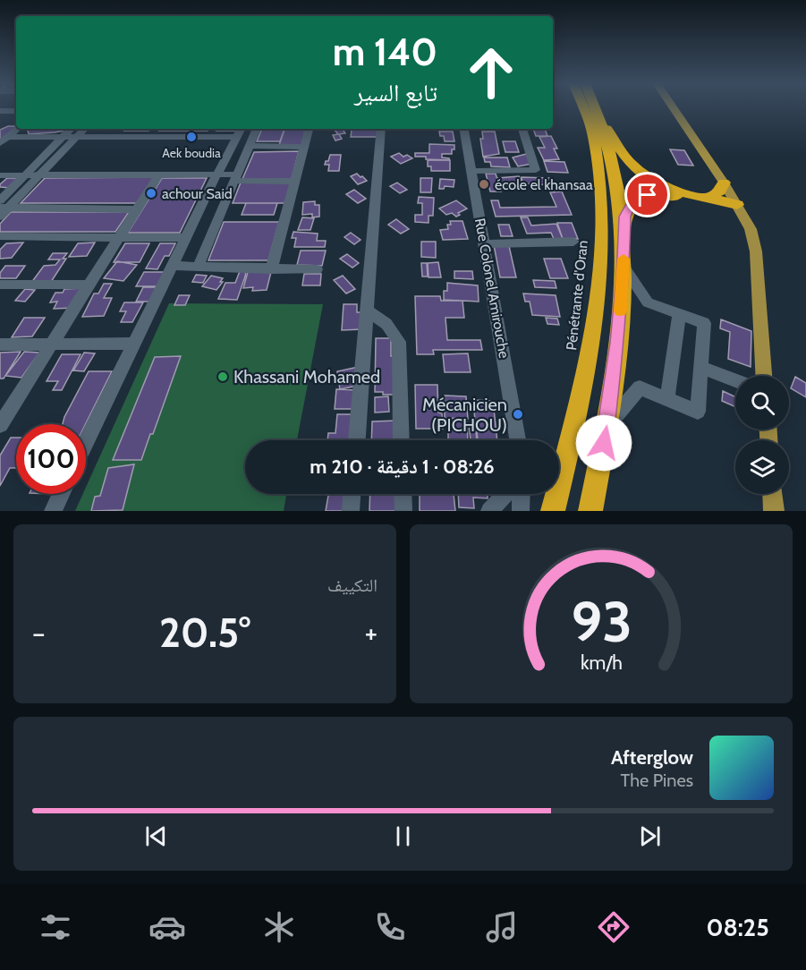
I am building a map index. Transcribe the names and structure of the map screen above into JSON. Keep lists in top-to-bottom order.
{
  "streets": {
    "highway": ["Pénétrante d'Oran"],
    "street": ["Rue Colonel Amirouche"]
  },
  "places": [
    "Aek boudia",
    "école el khansaa",
    "achour Said",
    "Khassani Mohamed",
    "Mécanicien (PICHOU)"
  ],
  "page": {
    "turn": ["140 m", "تابع السير"],
    "limit": "100",
    "trip": "08:26 · 1 دقيقة · 210 m",
    "tile": "التكييف",
    "heat": ["−", "20.5°", "+"],
    "song": ["Afterglow", "The Pines"],
    "tabs": "08:25",
    "gauge": ["93", "km/h"]
  }
}
